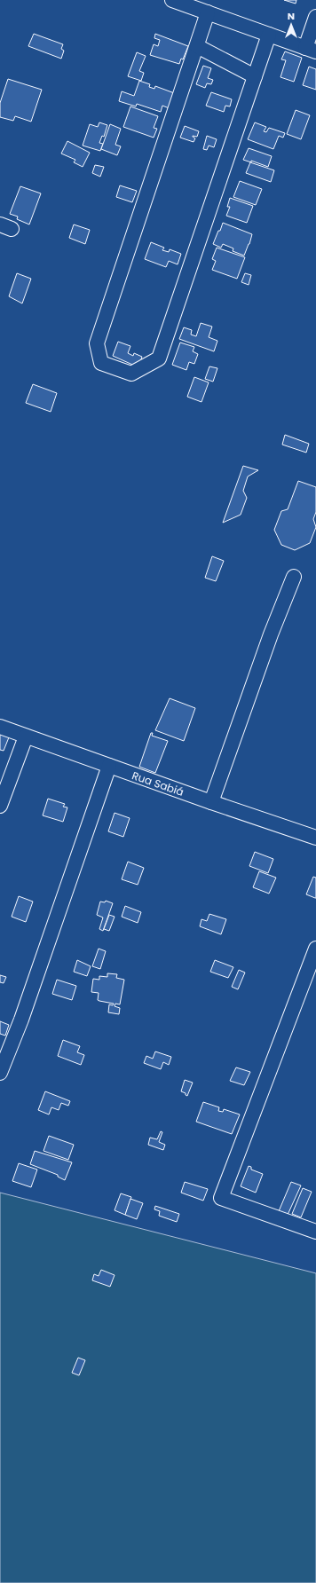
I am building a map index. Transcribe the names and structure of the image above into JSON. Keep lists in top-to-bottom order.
{
  "streets": {
    "street": ["Rua Sabiá"]
  },
  "north": "top"
}
